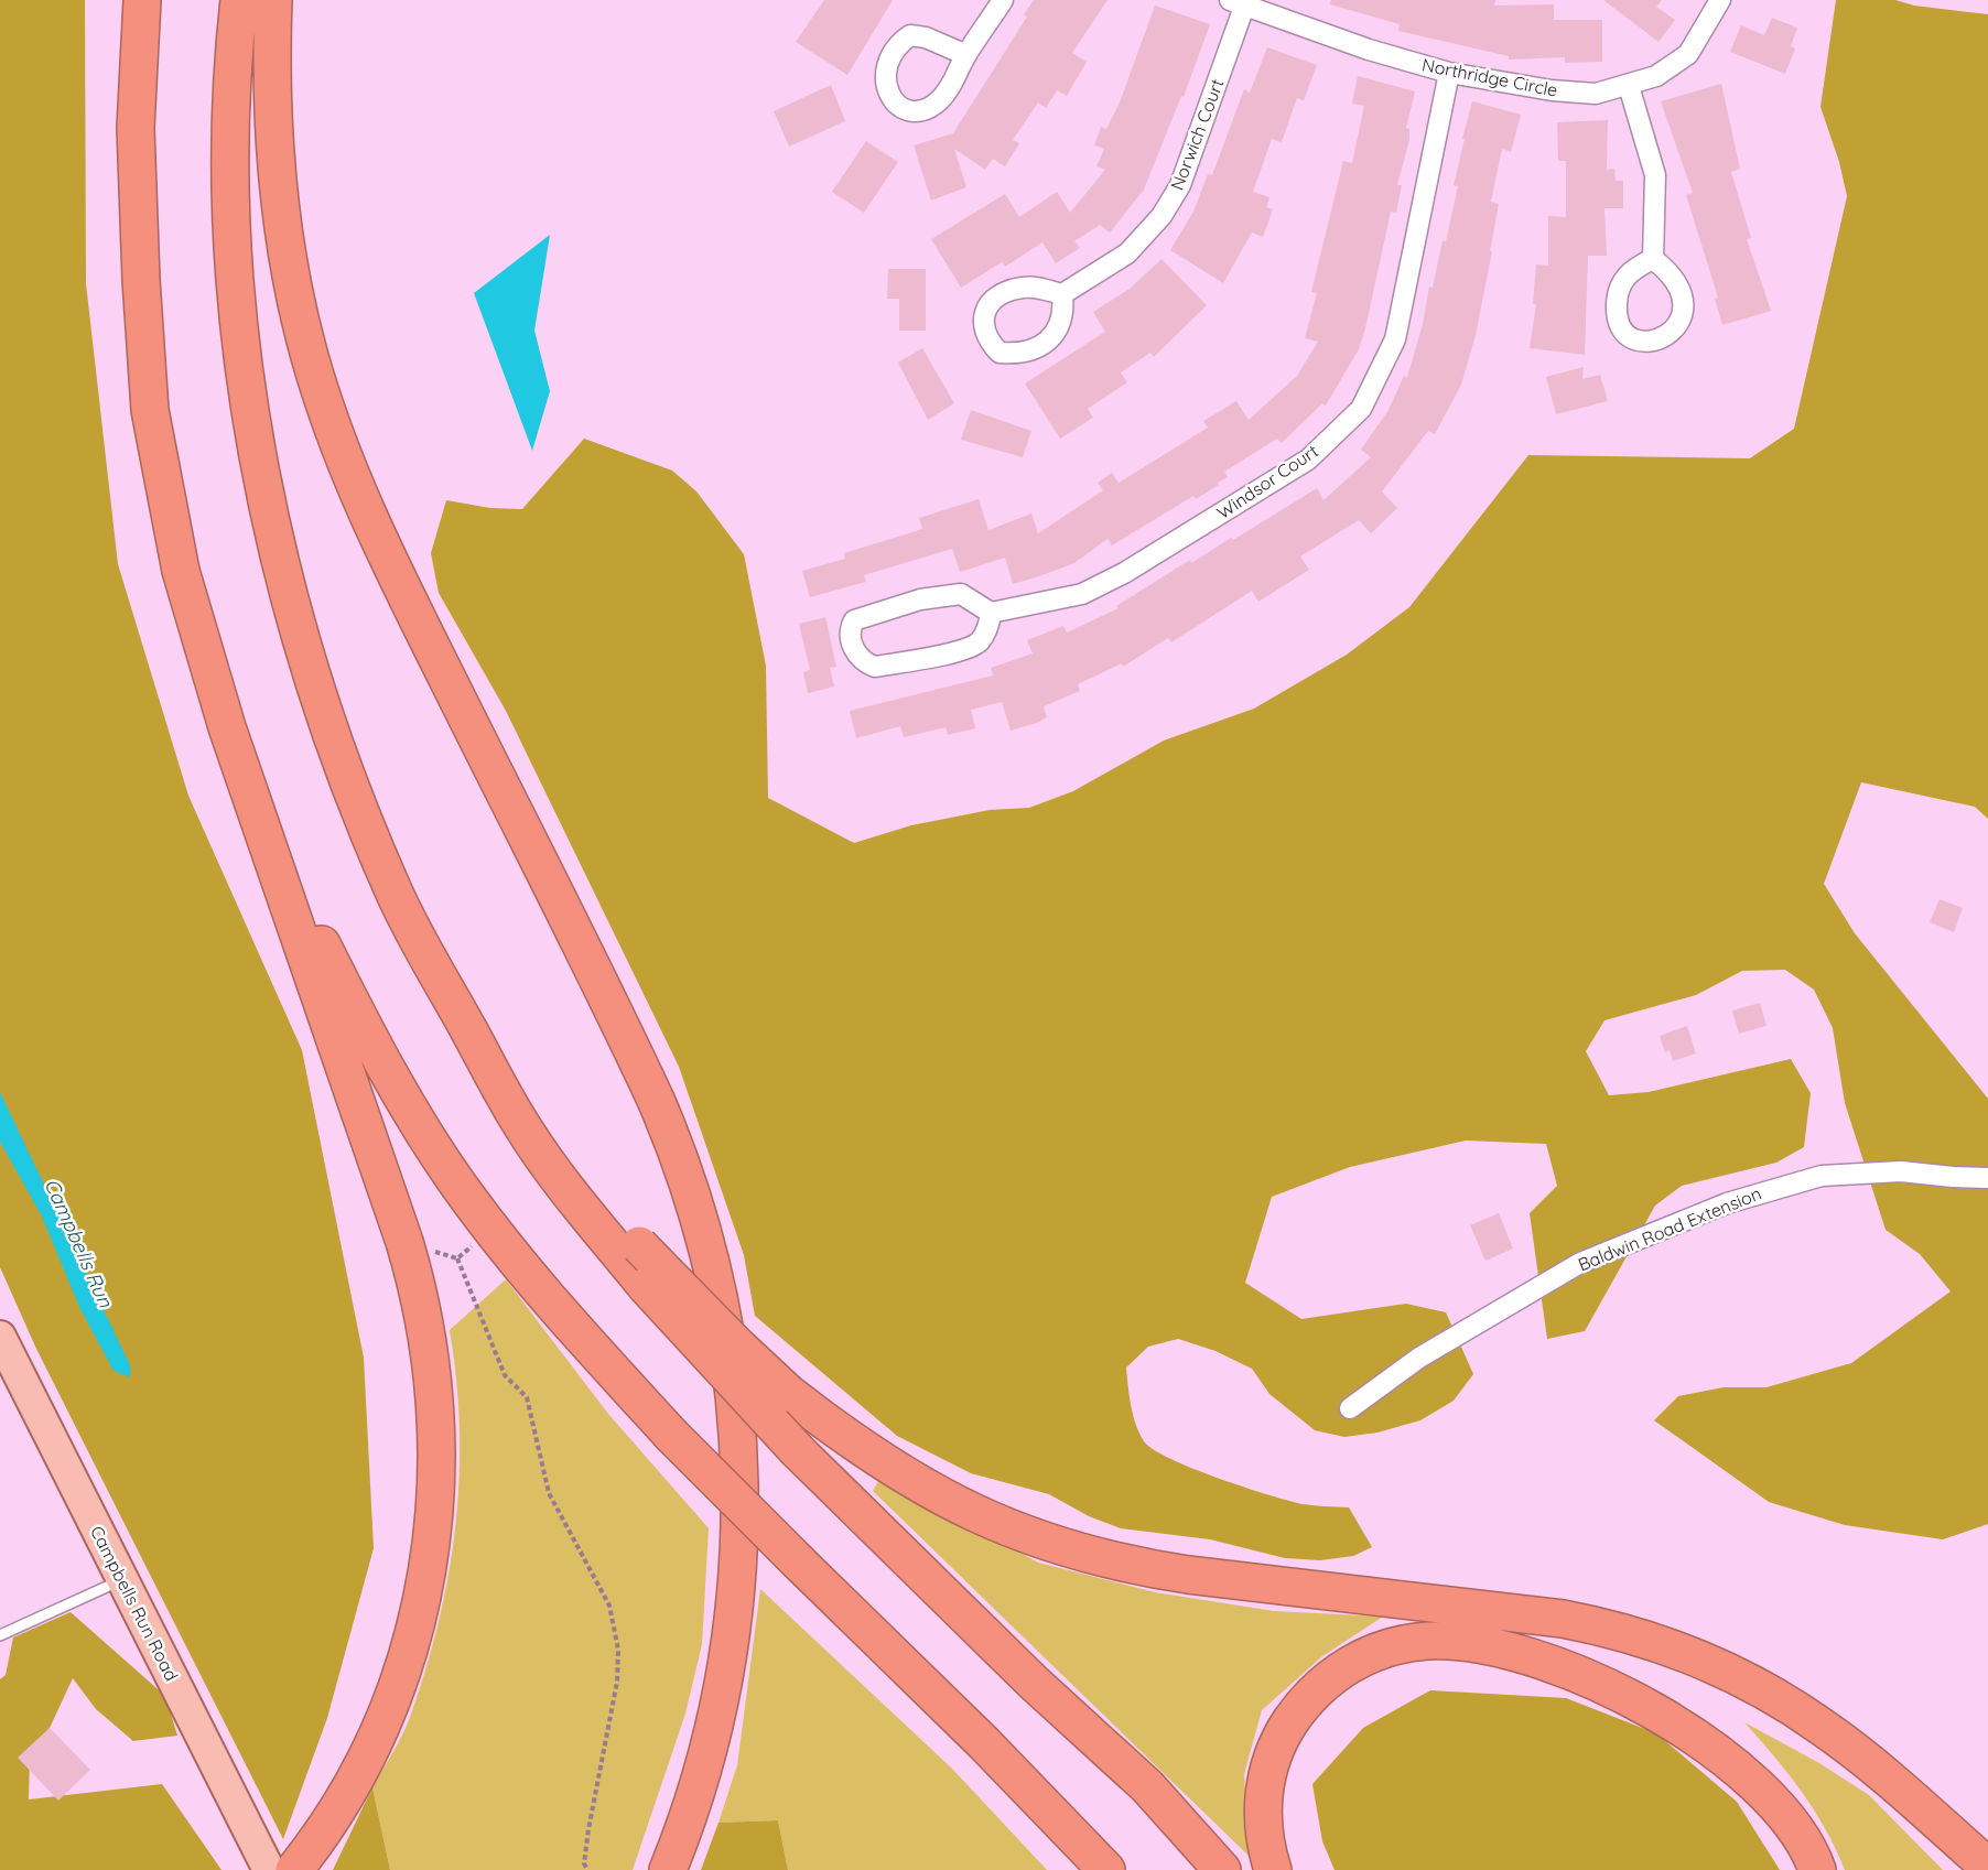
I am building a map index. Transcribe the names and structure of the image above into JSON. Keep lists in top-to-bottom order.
{
  "streets": {
    "main road": ["Campbells Run Road"],
    "street": [
      "Northridge Circle",
      "Norwich Court",
      "Windsor Court",
      "Baldwin Road Extension"
    ]
  },
  "crossings": [
    ["Northridge Circle", "Norwich Court"],
    ["Northridge Circle", "Windsor Court"]
  ],
  "water": ["Campbells Run"]
}
